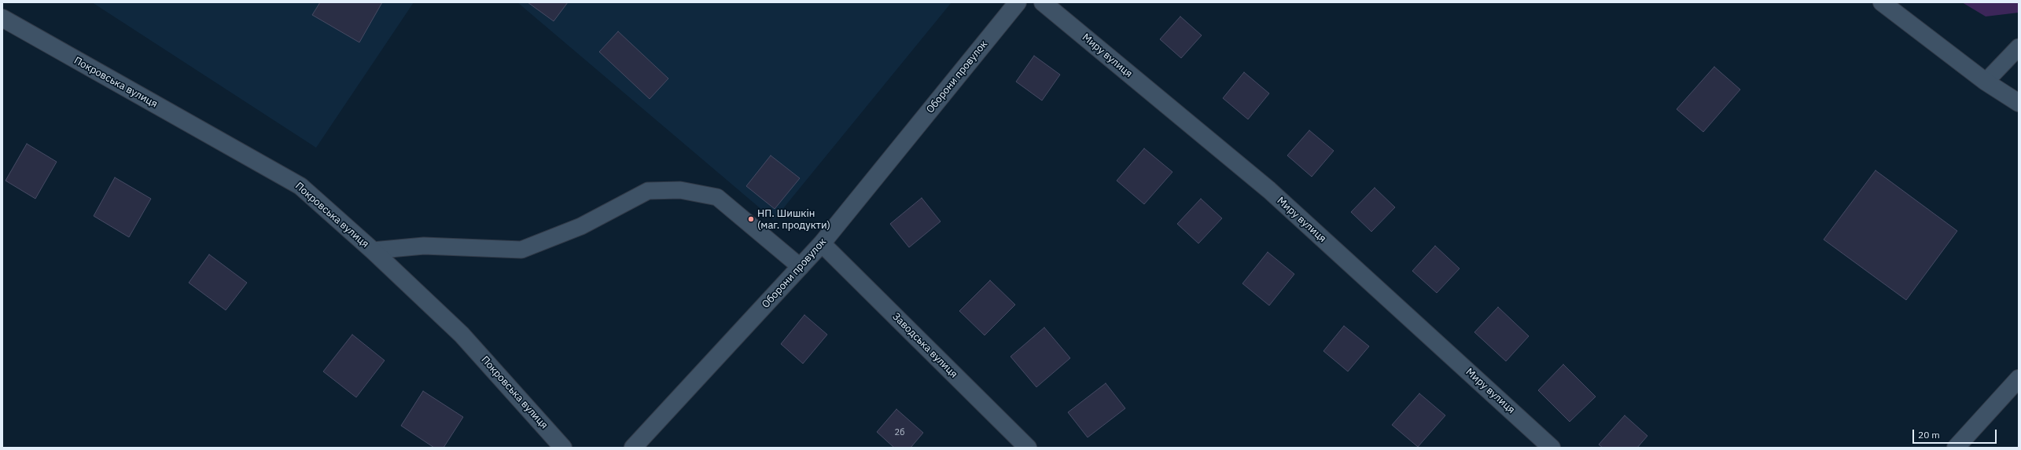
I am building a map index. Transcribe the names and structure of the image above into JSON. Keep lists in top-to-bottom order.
{
  "streets": {
    "street": [
      "Миру вулиця",
      "Оборони провулок",
      "Покровська вулиця",
      "Заводська вулиця"
    ]
  },
  "crossings": [
    ["Оборони провулок", "Заводська вулиця"]
  ],
  "places": ["НП. Шишкін (маг. продукти)"],
  "house_numbers": ["2б"],
  "scale_bar": "20 m"
}
